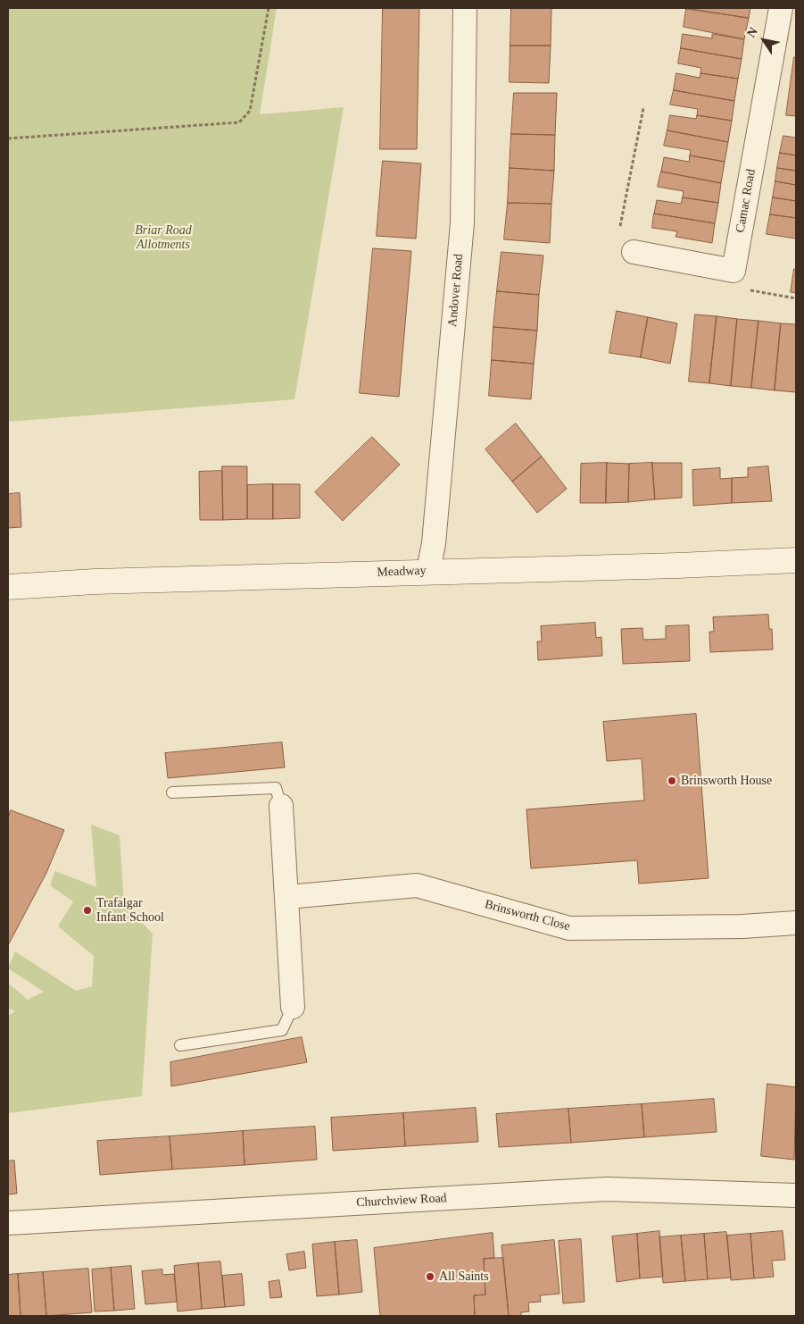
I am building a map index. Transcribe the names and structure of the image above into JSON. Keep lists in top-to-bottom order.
{
  "streets": {
    "street": [
      "Camac Road",
      "Andover Road",
      "Meadway",
      "Brinsworth Close",
      "Churchview Road"
    ]
  },
  "crossings": [
    ["Andover Road", "Meadway"]
  ],
  "parks": ["Briar Road Allotments"],
  "places": ["Brinsworth House", "Trafalgar Infant School", "All Saints"],
  "north": "top left"
}
